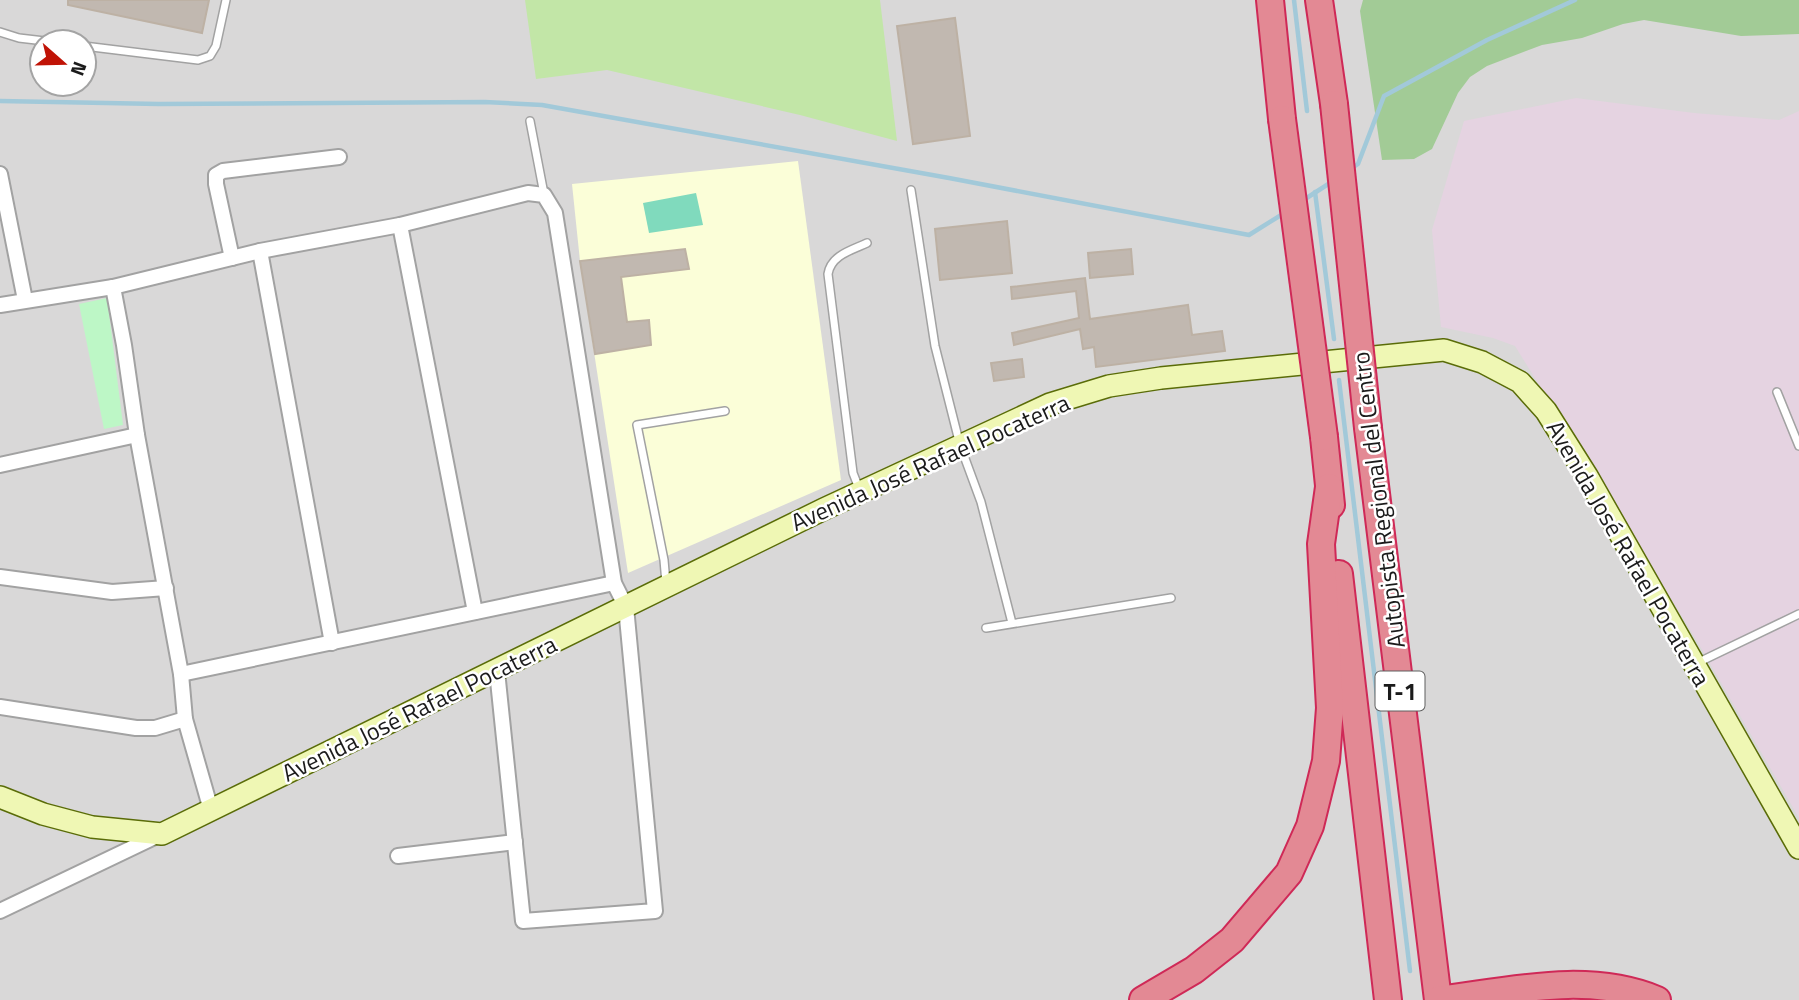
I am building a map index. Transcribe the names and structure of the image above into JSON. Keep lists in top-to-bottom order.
{
  "streets": {
    "highway": ["Autopista Regional del Centro", "T-1"],
    "street": ["Avenida José Rafael Pocaterra"]
  },
  "north": "right"
}
